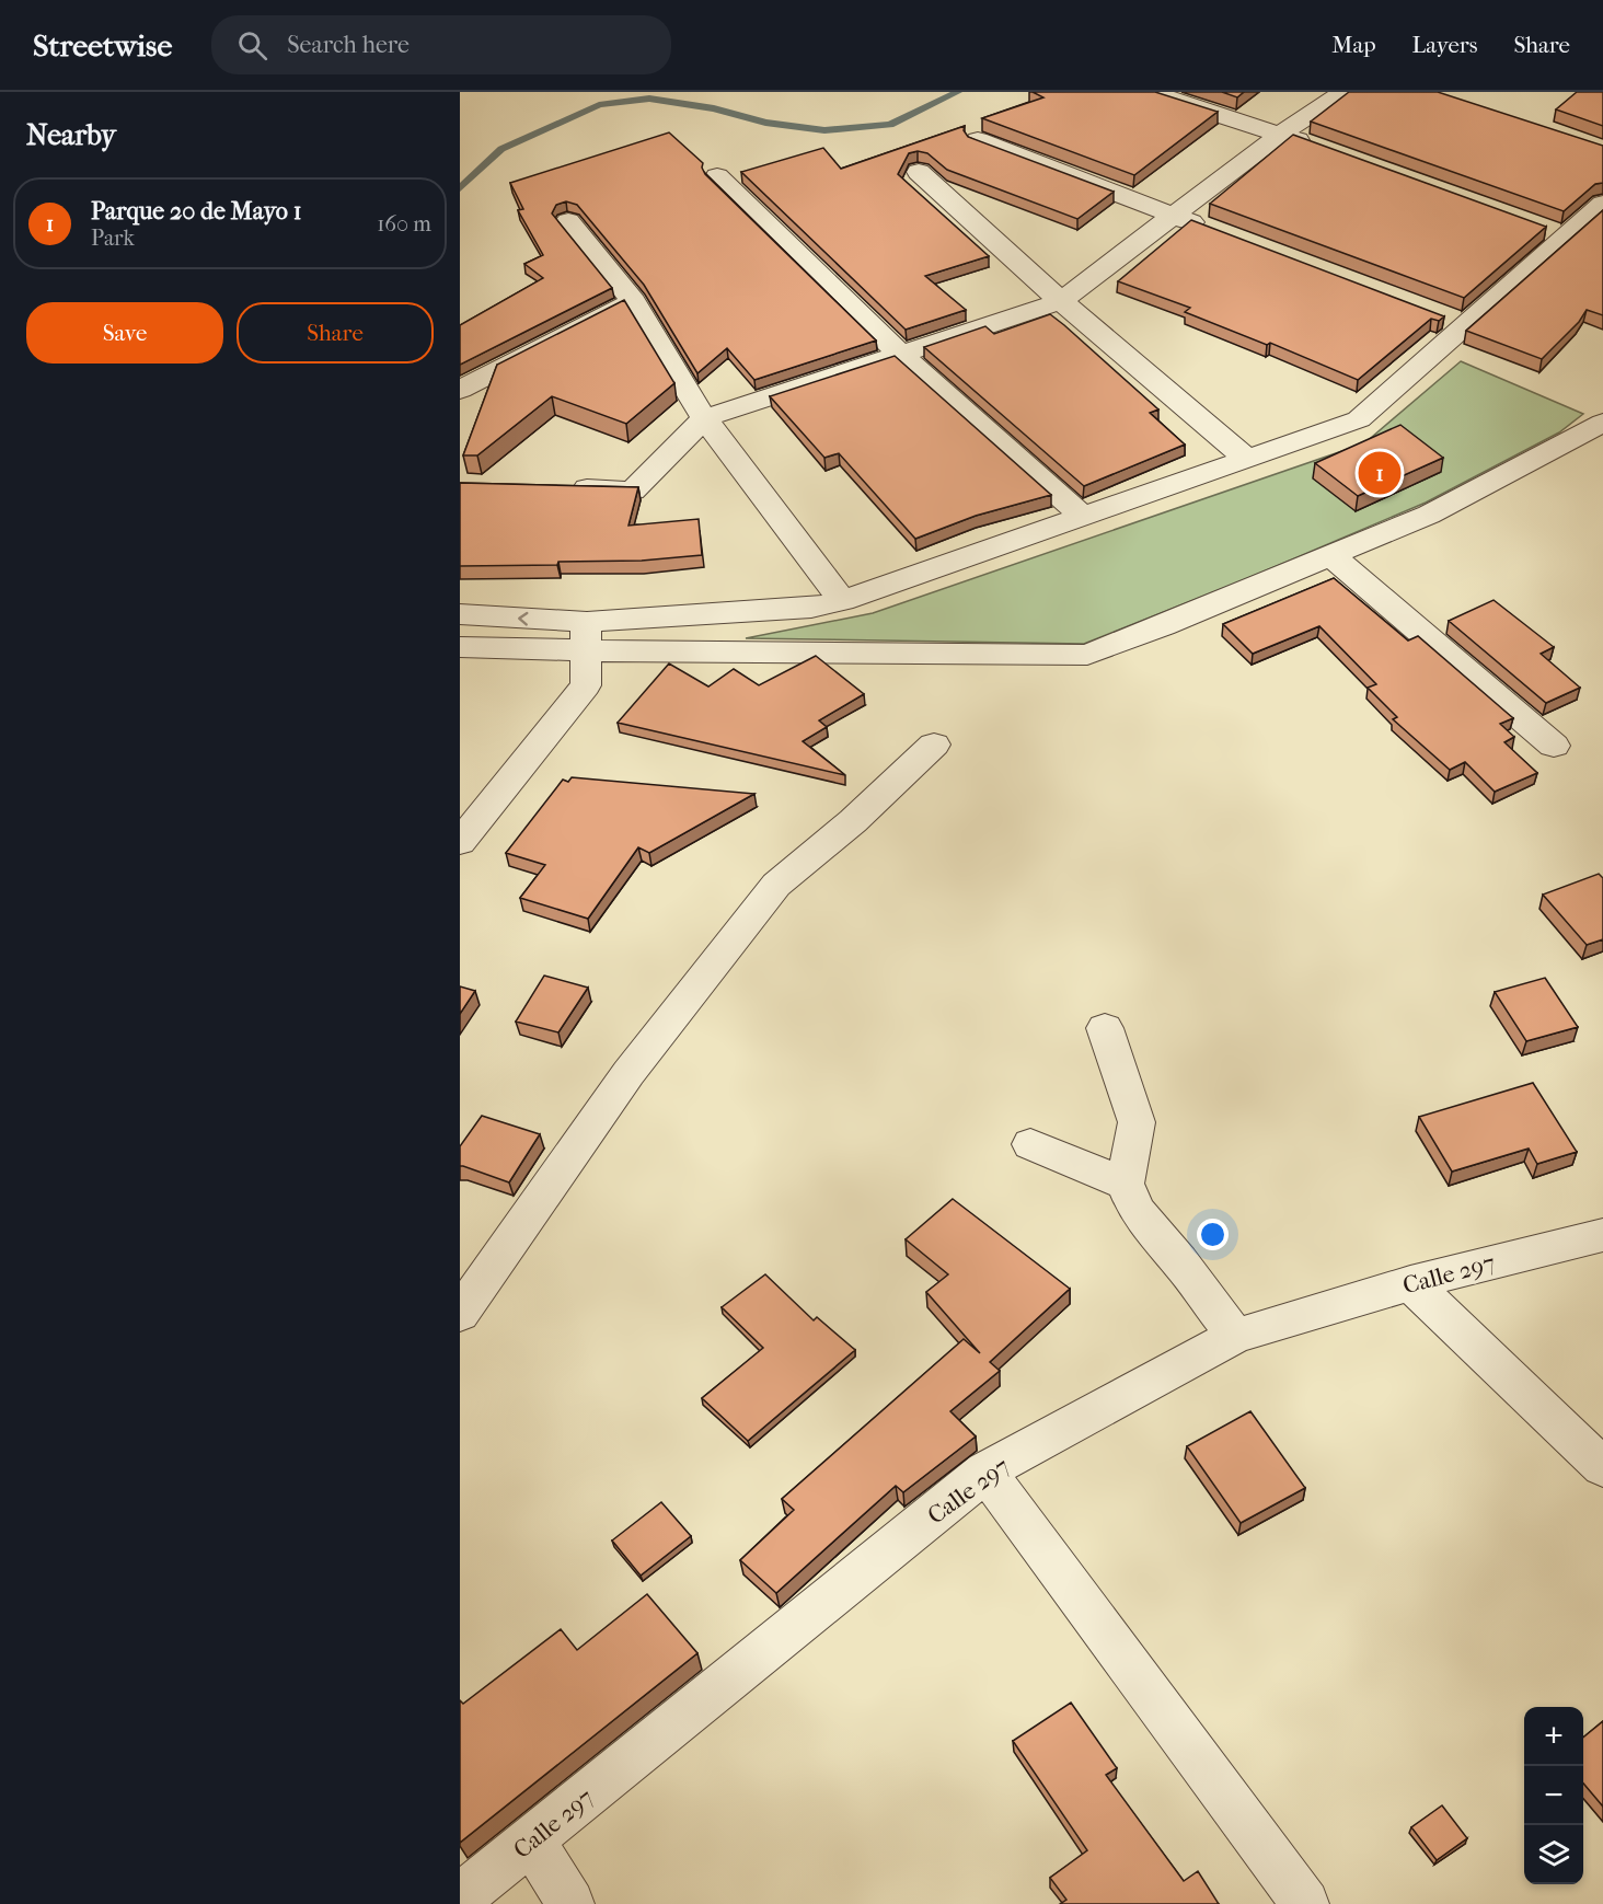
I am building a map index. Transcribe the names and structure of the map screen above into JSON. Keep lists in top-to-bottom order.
{
  "streets": {
    "street": ["Calle 297"]
  },
  "page": {
    "header": "Streetwise",
    "search": "Search here",
    "nav": ["Map", "Layers", "Share"],
    "heading": "Nearby",
    "list": [
      {
        "mark": "1",
        "name": "Parque 20 de Mayo 1",
        "note": "Park",
        "value": "160 m"
      }
    ],
    "buttons": ["Save", "Share"],
    "pins": "1",
    "map_buttons": ["+", "−"]
  }
}
